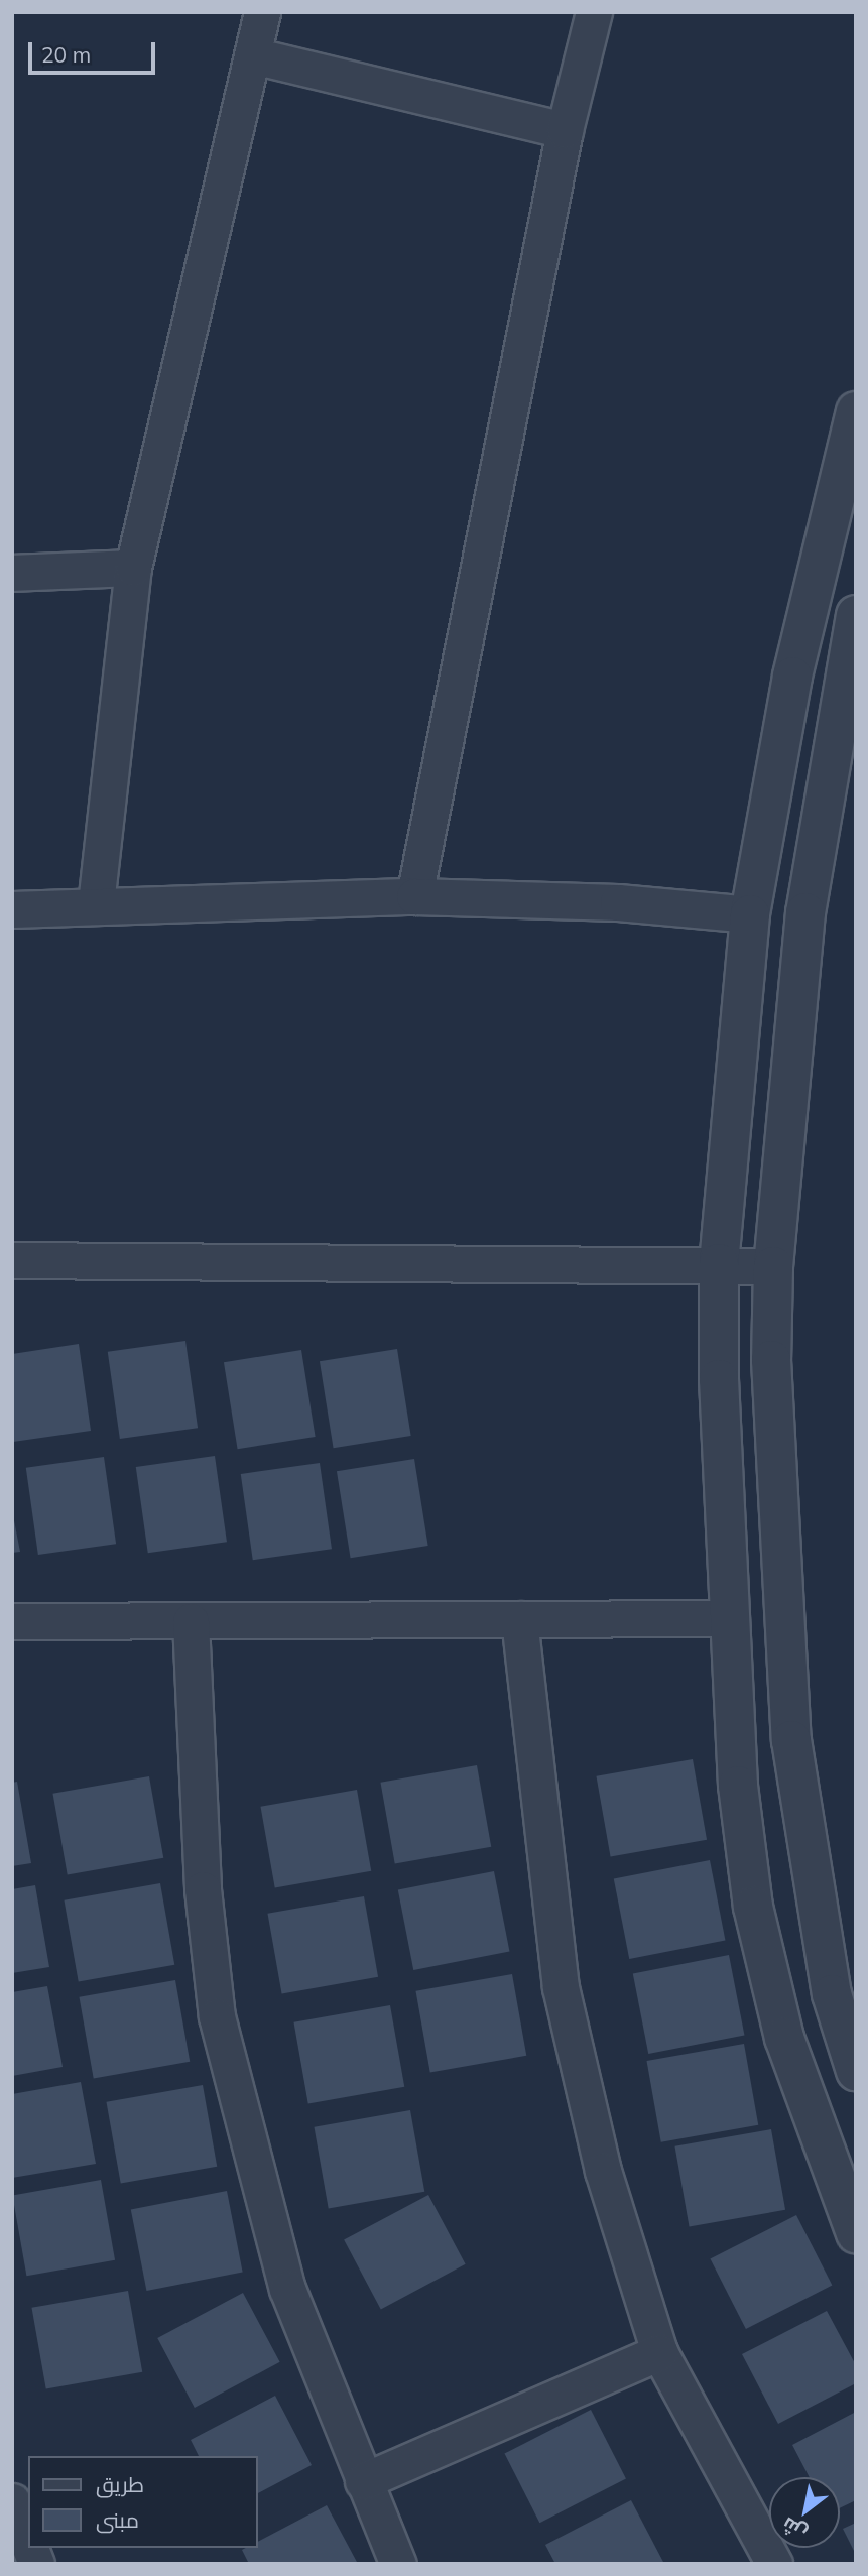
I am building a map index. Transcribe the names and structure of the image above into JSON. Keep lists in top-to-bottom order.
{
  "legend": ["طريق", "مبنى"],
  "scale_bar": "20 m",
  "north": "bottom left"
}
